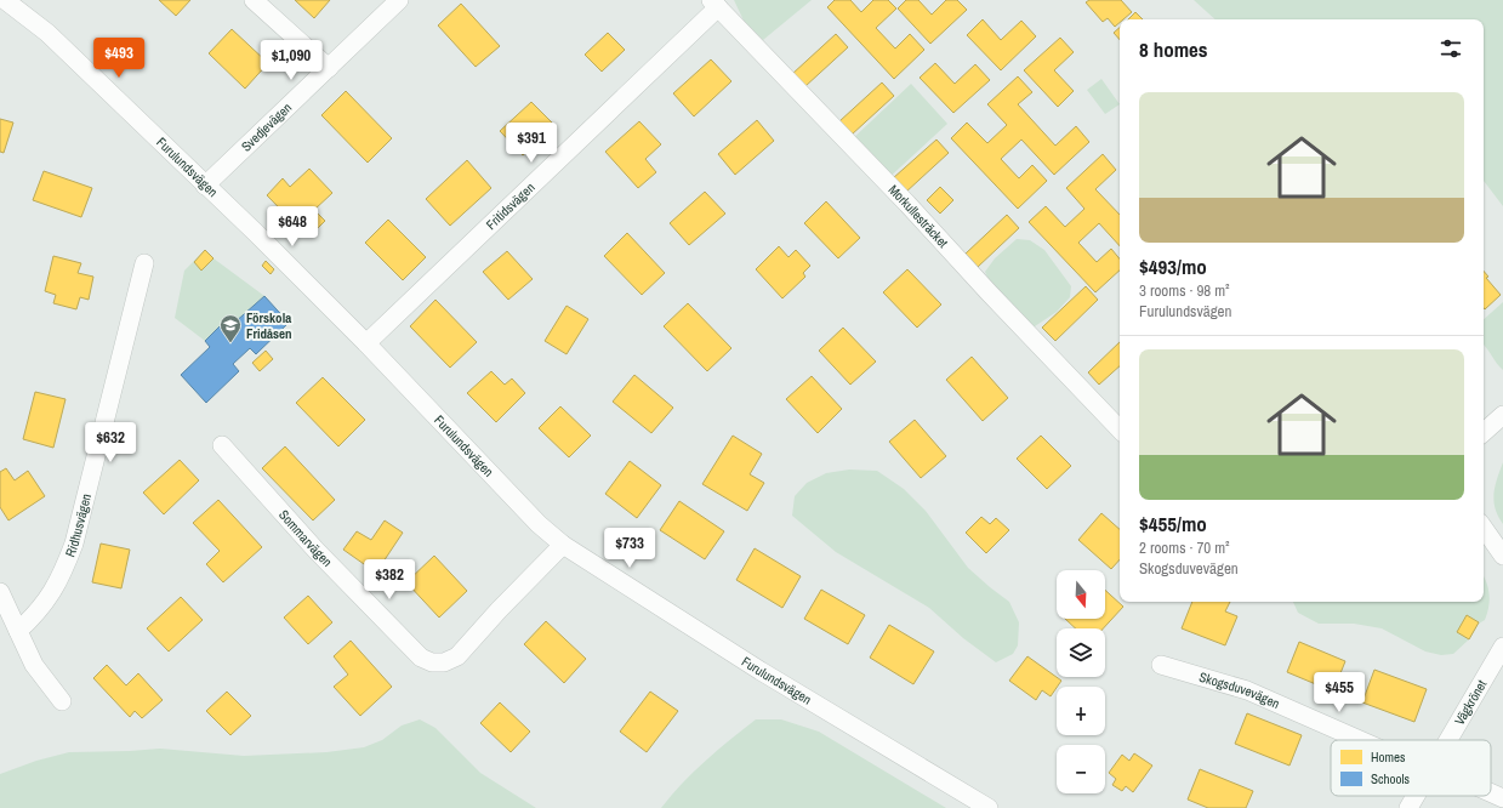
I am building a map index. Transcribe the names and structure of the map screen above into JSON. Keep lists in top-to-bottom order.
{
  "streets": {
    "street": [
      "Svedjevägen",
      "Furulundsvägen",
      "Fritidsvägen",
      "Morkullesträcket",
      "Ridhusvägen",
      "Sommarvägen",
      "Skogsduvevägen",
      "Vägkrönet"
    ]
  },
  "crossings": [
    ["Svedjevägen", "Furulundsvägen"],
    ["Furulundsvägen", "Fritidsvägen"],
    ["Furulundsvägen", "Sommarvägen"],
    ["Fritidsvägen", "Morkullesträcket"]
  ],
  "places": {
    "school or university": ["Förskola Fridåsen"]
  },
  "legend": ["Homes", "Schools"],
  "north": "bottom",
  "page": {
    "heading": "8 homes",
    "price": [
      "$493",
      "$1,090",
      "$391",
      "$648",
      "$632",
      "$733",
      "$382",
      "$455"
    ],
    "list": [
      {
        "name": "$493/mo",
        "note": "3 rooms · 98 m² · Furulundsvägen"
      },
      {
        "name": "$455/mo",
        "note": "2 rooms · 70 m² · Skogsduvevägen"
      }
    ],
    "map_buttons": ["+", "−"]
  }
}
